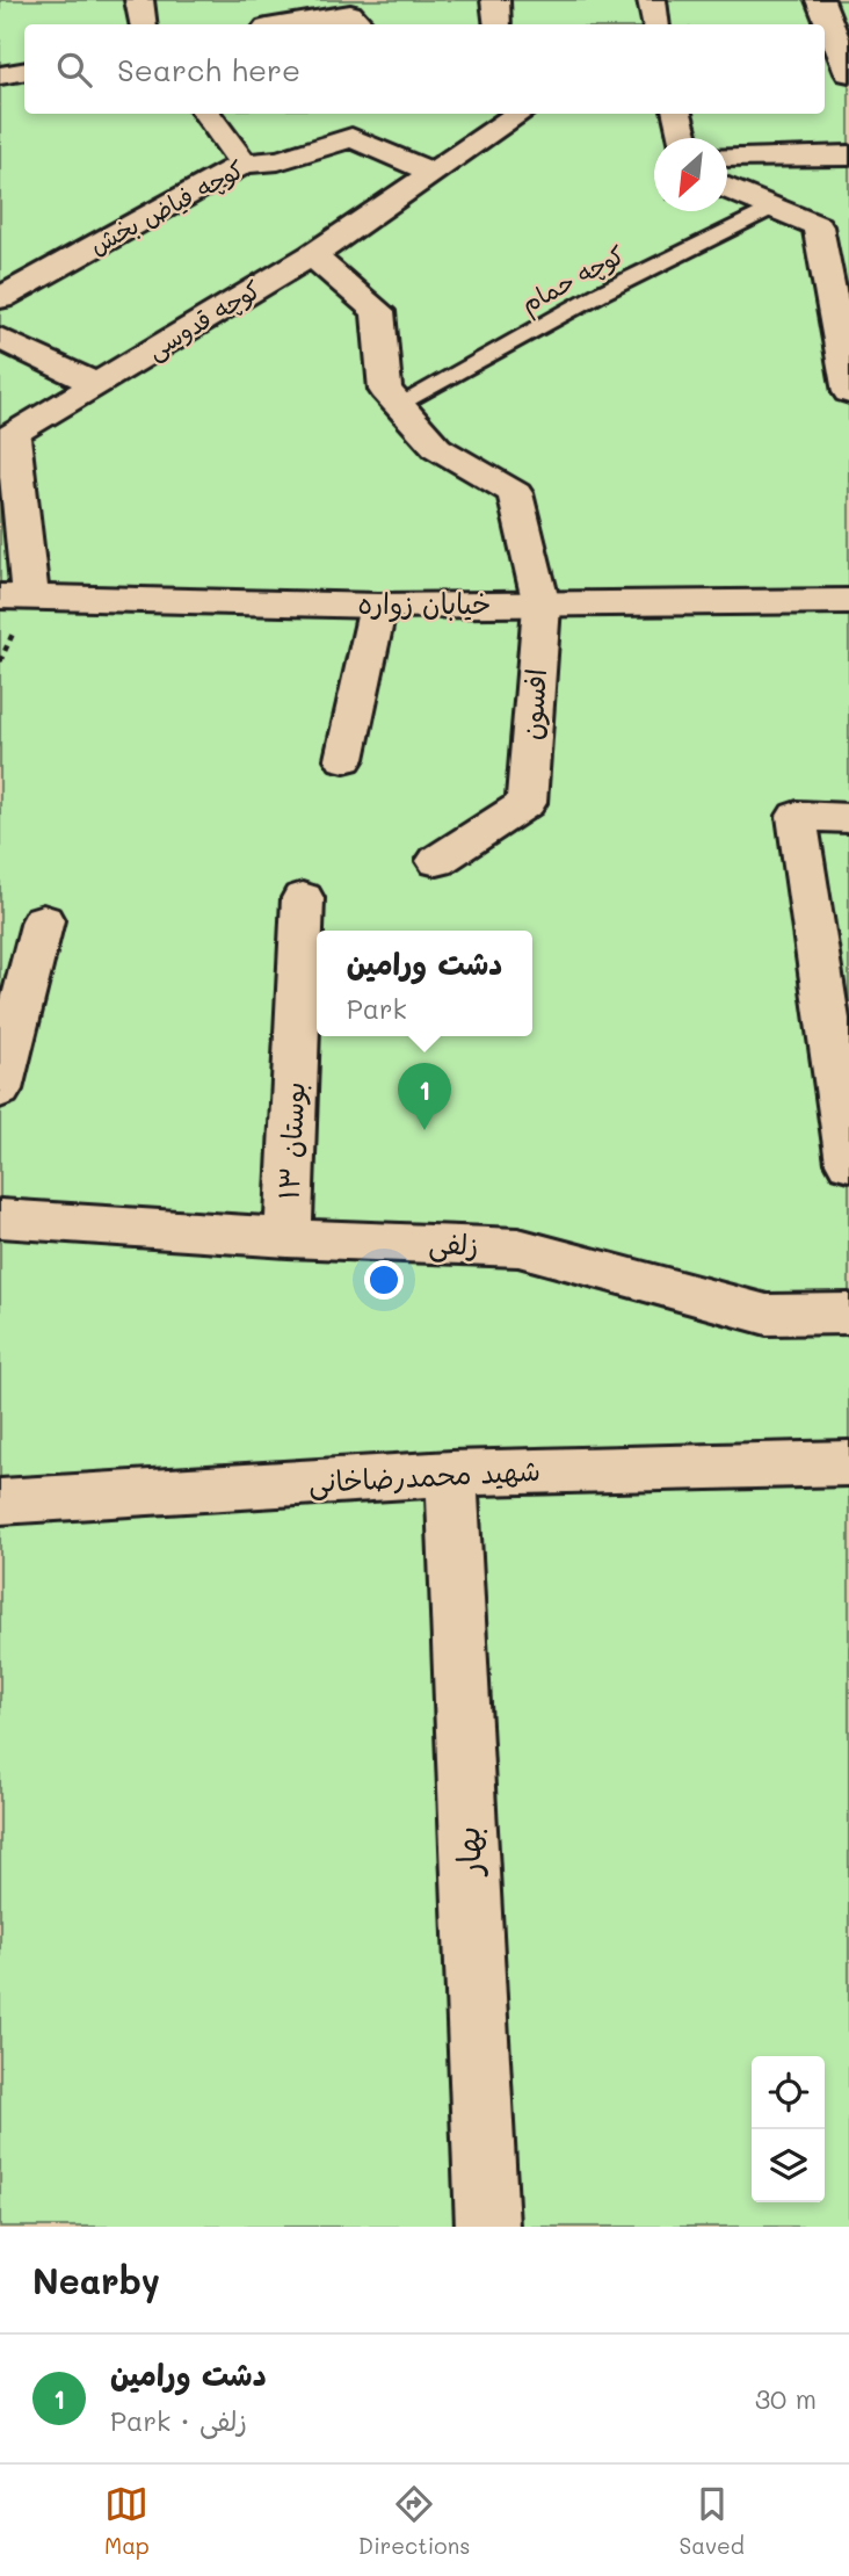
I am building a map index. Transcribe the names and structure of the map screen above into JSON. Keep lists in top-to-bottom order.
{
  "streets": {
    "street": [
      "کوچه فیاض بخش",
      "کوچه قدوسی",
      "خیابان زواره",
      "افسون",
      "بوستان ۱۳",
      "زلفی",
      "شهید محمدرضاخانی",
      "بهار"
    ],
    "lane": ["کوچه حمام"]
  },
  "crossings": [
    ["کوچه فیاض بخش", "کوچه قدوسی"],
    ["کوچه حمام", "افسون"],
    ["کوچه قدوسی", "خیابان زواره"],
    ["کوچه قدوسی", "افسون"],
    ["خیابان زواره", "افسون"],
    ["بوستان ۱۳", "زلفی"],
    ["شهید محمدرضاخانی", "بهار"]
  ],
  "north": "bottom left",
  "page": {
    "search": "Search here",
    "popup": ["دشت ورامین", "Park"],
    "pins": "1",
    "heading": "Nearby",
    "list": [
      {
        "mark": "1",
        "name": "دشت ورامین",
        "note": "Park · زلفی",
        "value": "30 m"
      }
    ],
    "nav": ["Map", "Directions", "Saved"]
  }
}
